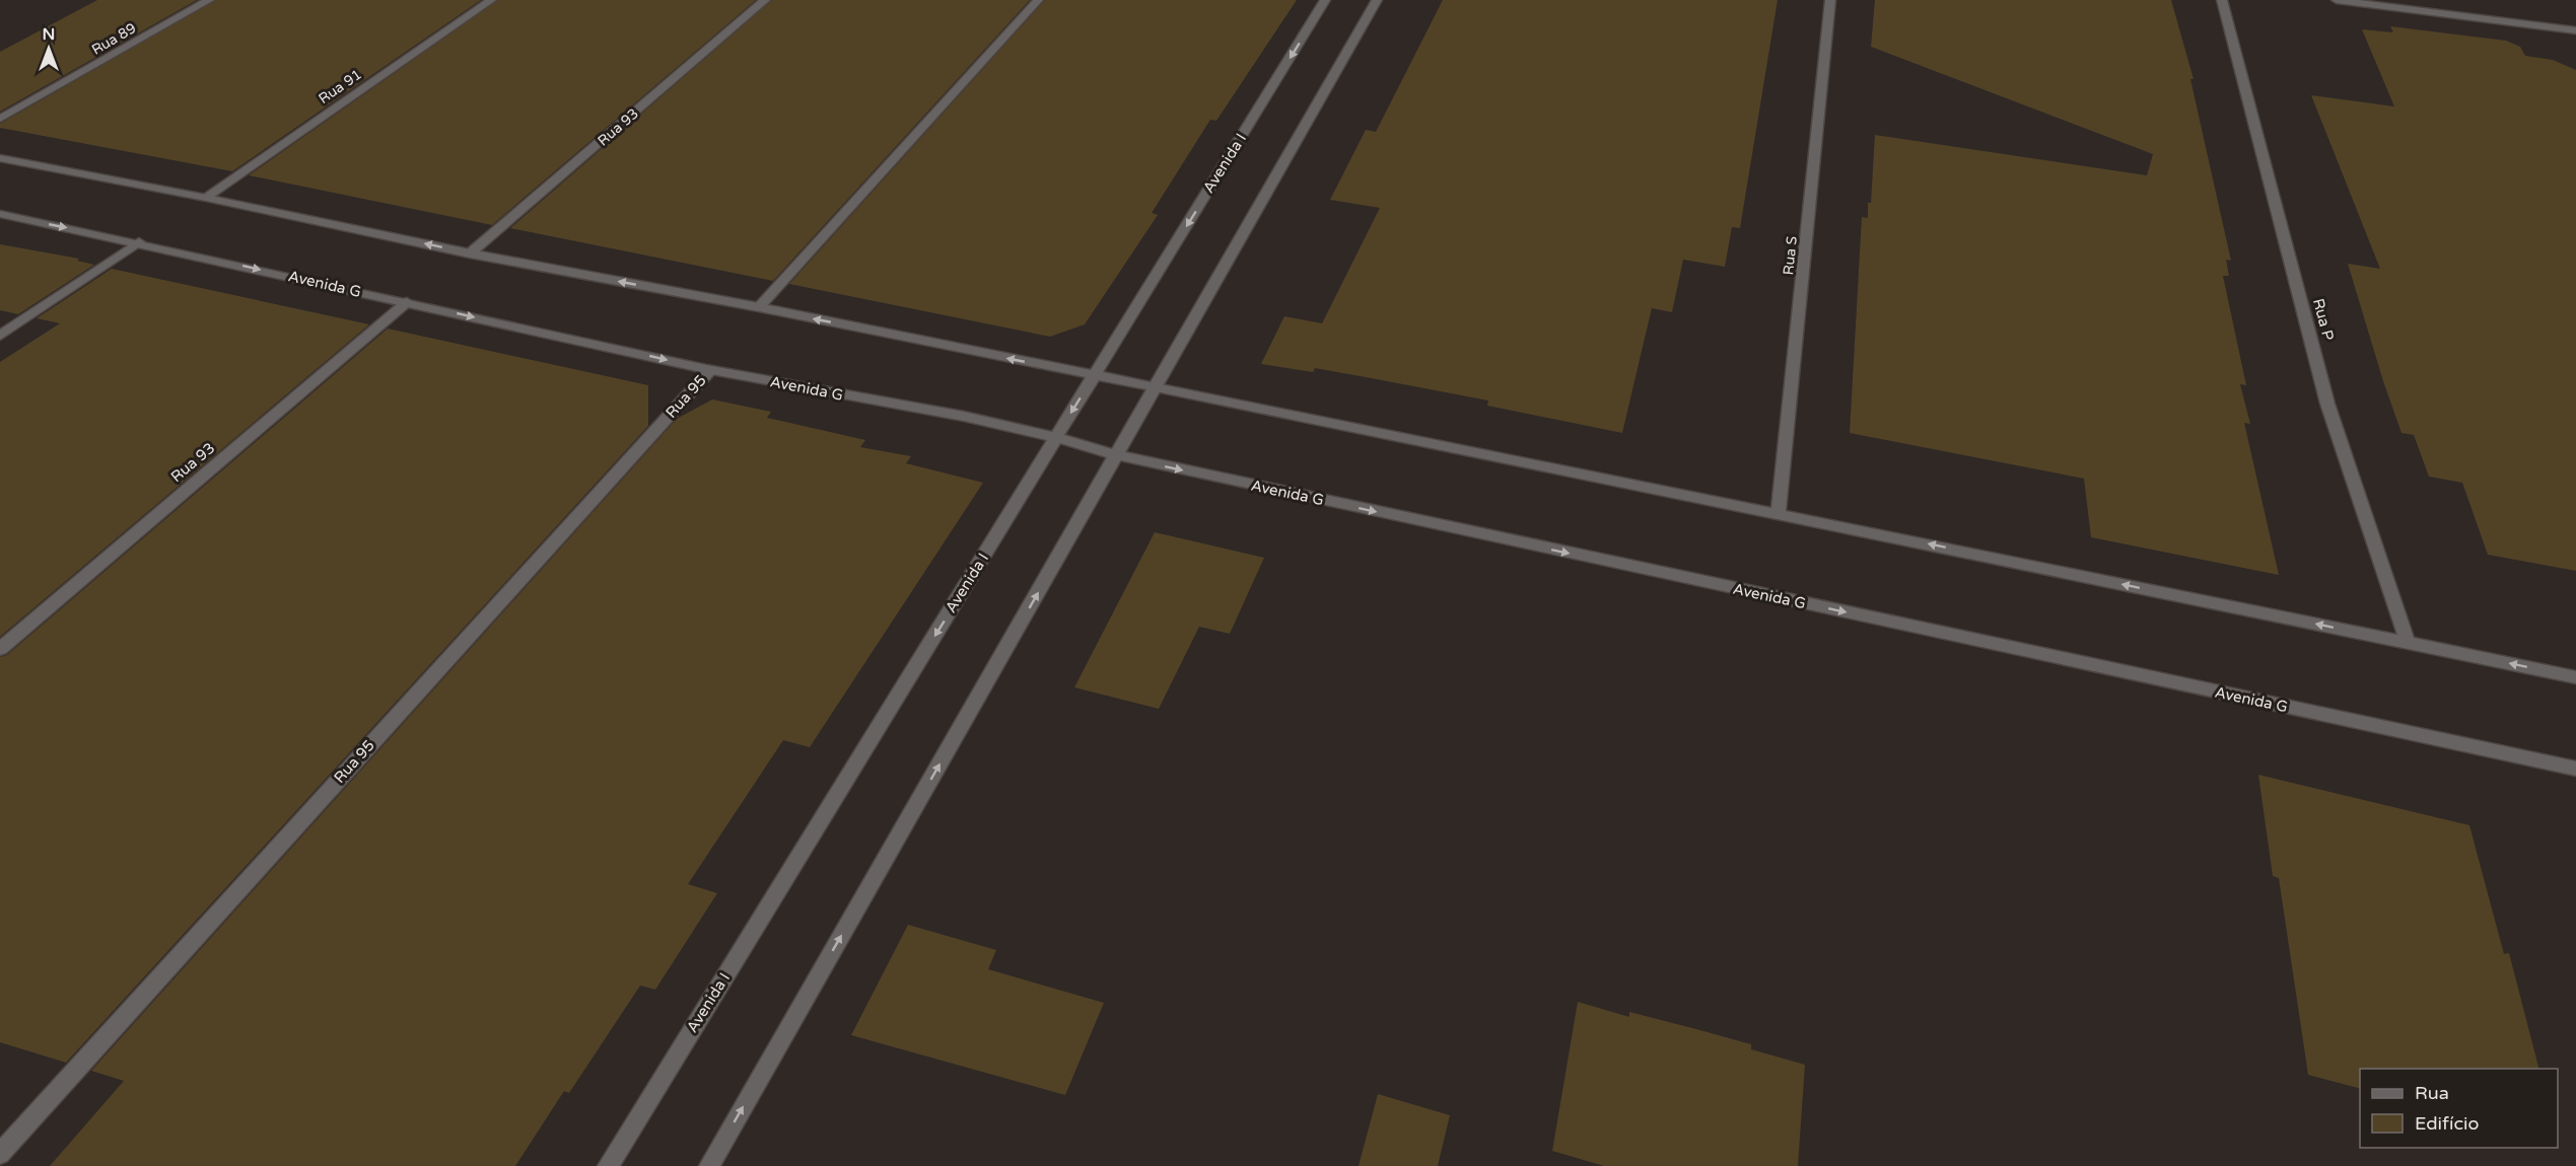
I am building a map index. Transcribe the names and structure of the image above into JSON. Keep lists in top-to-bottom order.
{
  "streets": {
    "street": [
      "Rua 89",
      "Rua 91",
      "Rua 93",
      "Avenida I",
      "Rua S",
      "Avenida G",
      "Rua P",
      "Rua 95"
    ]
  },
  "crossings": [
    ["Rua 93", "Avenida G"],
    ["Avenida I", "Avenida G"],
    ["Avenida G", "Rua 95"]
  ],
  "legend": ["Rua", "Edifício"],
  "north": "top"
}
